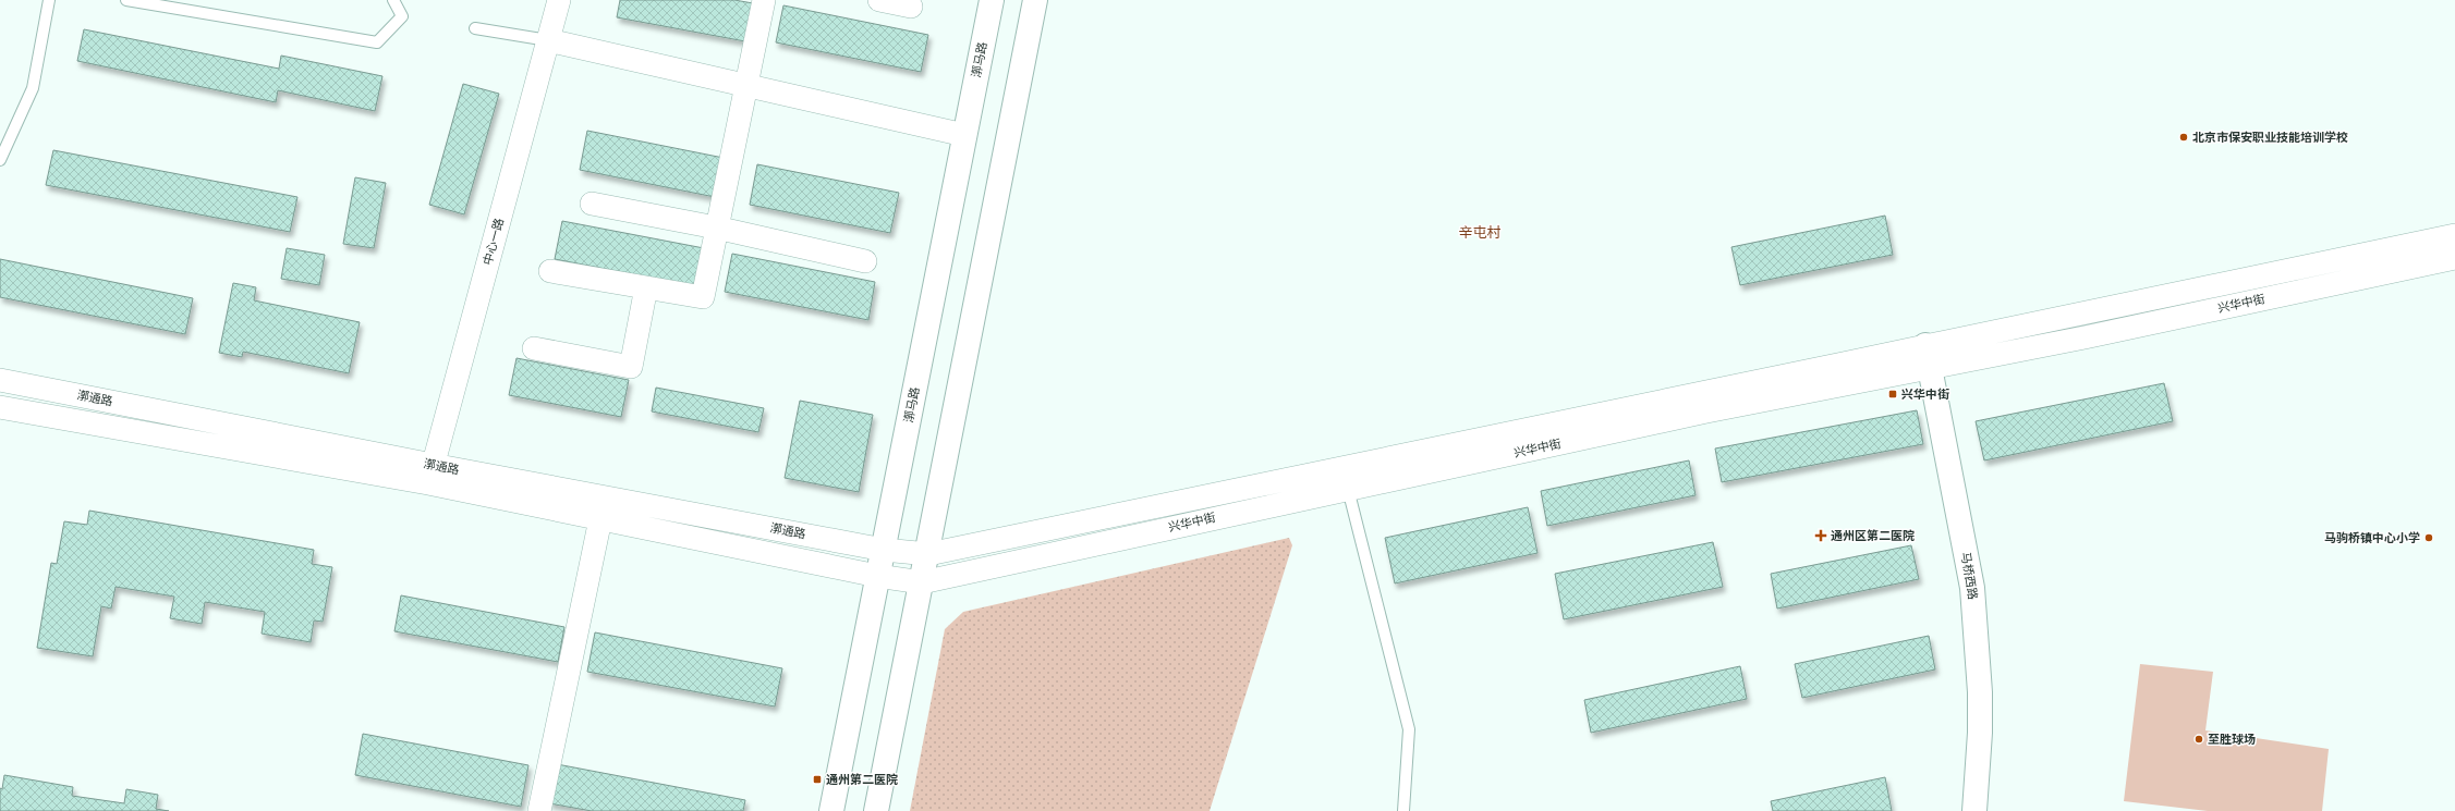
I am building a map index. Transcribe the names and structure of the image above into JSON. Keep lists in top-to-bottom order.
{
  "streets": {
    "main road": ["漷马路", "马桥西路"],
    "street": ["中心一路", "兴华中街", "漷通路"]
  },
  "crossings": [
    ["漷马路", "兴华中街"],
    ["漷马路", "漷通路"],
    ["中心一路", "漷通路"],
    ["兴华中街", "漷通路"],
    ["兴华中街", "马桥西路"]
  ],
  "districts": ["辛屯村"],
  "places": {
    "other": ["北京市保安职业技能培训学校", "马驹桥镇中心小学", "至胜球场"],
    "transit": ["兴华中街", "通州第二医院"],
    "health": ["通州区第二医院"]
  }
}
